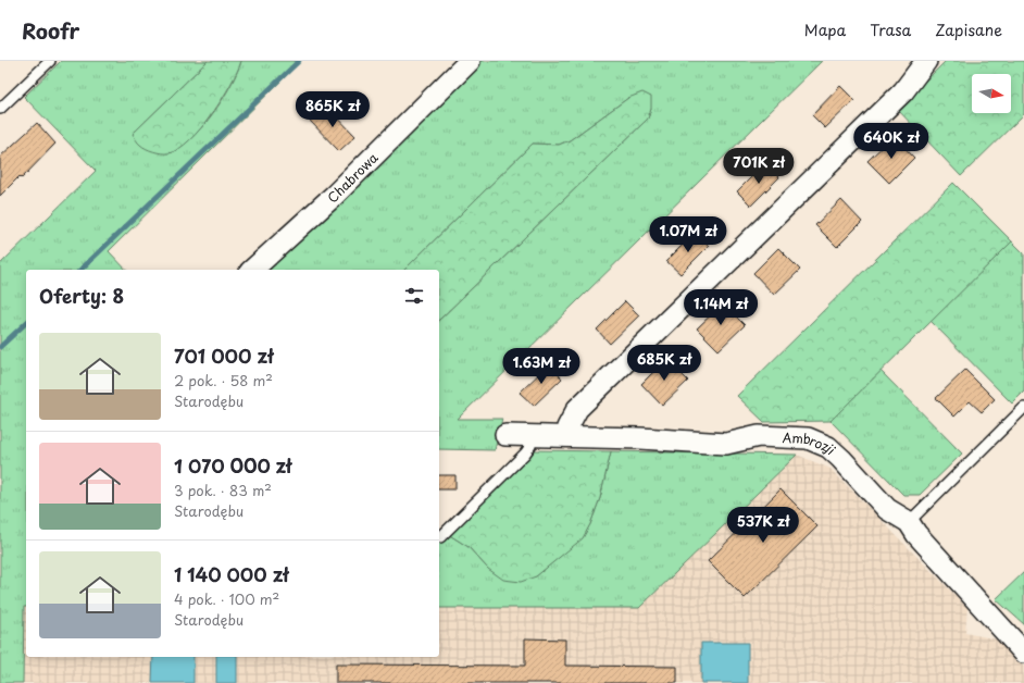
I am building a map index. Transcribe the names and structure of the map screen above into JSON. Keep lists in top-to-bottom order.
{
  "streets": {
    "street": ["Chabrowa", "Ambrozji"]
  },
  "north": "right",
  "page": {
    "header": "Roofr",
    "nav": ["Mapa", "Trasa", "Zapisane"],
    "price": [
      "865K zł",
      "640K zł",
      "701K zł",
      "1.07M zł",
      "1.14M zł",
      "685K zł",
      "1.63M zł",
      "537K zł"
    ],
    "heading": "Oferty: 8",
    "list": [
      {
        "name": "701 000 zł",
        "note": "2 pok. · 58 m² · Starodębu"
      },
      {
        "name": "1 070 000 zł",
        "note": "3 pok. · 83 m² · Starodębu"
      },
      {
        "name": "1 140 000 zł",
        "note": "4 pok. · 100 m² · Starodębu"
      }
    ]
  }
}
